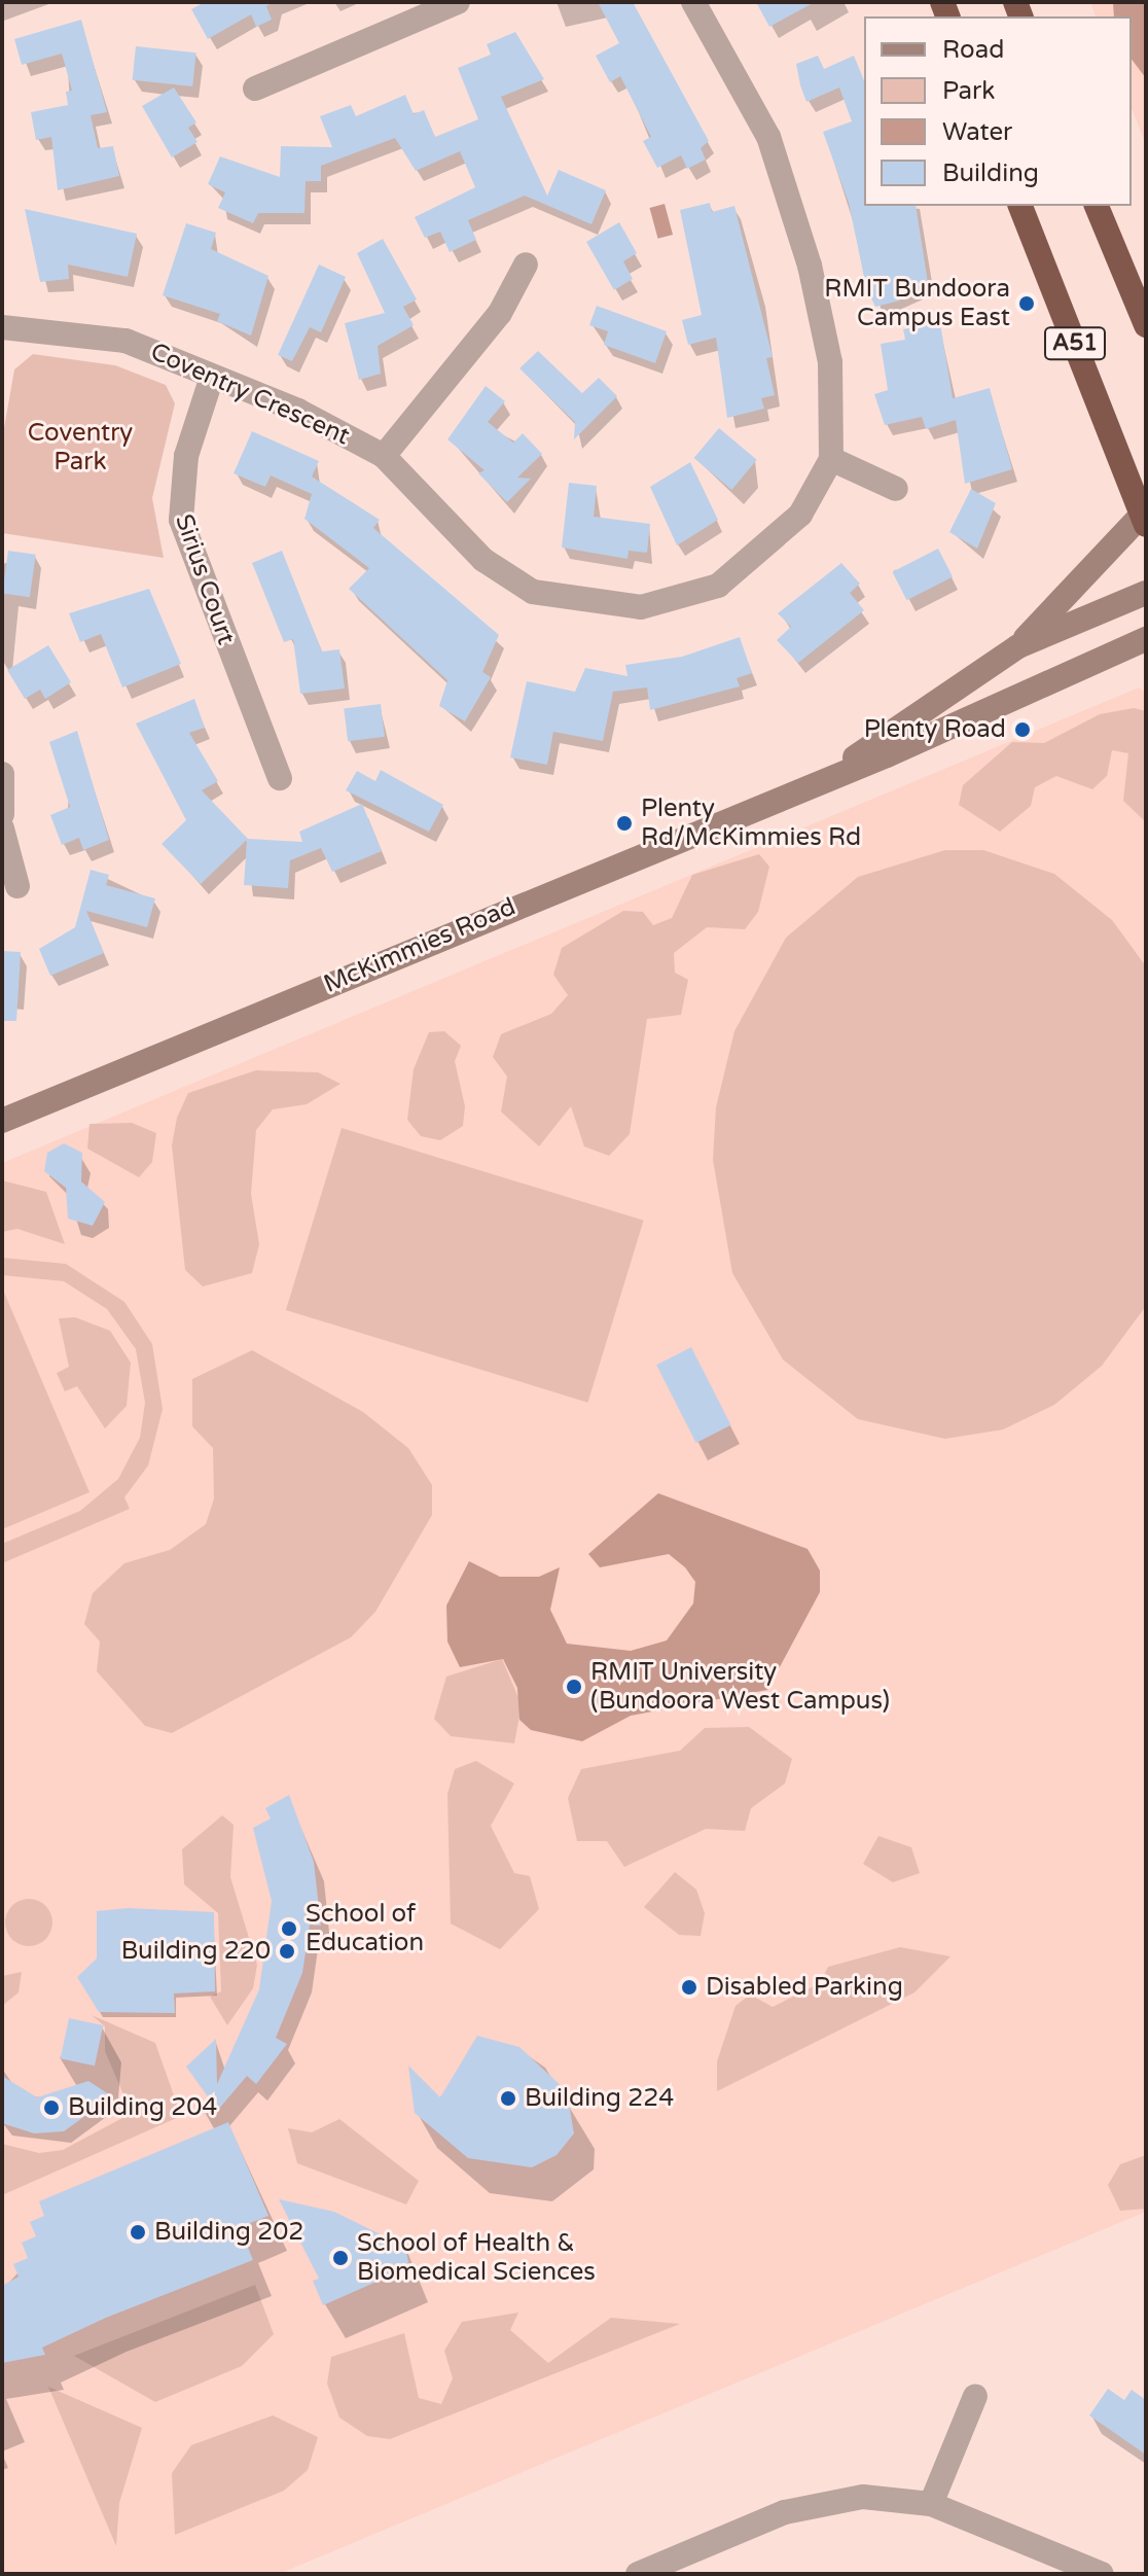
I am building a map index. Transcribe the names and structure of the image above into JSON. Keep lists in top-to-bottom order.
{
  "streets": {
    "highway": ["A51"],
    "main road": ["McKimmies Road"],
    "street": ["Coventry Crescent", "Sirius Court"]
  },
  "crossings": [
    ["Coventry Crescent", "Sirius Court"]
  ],
  "parks": ["Coventry Park"],
  "places": [
    "RMIT Bundoora Campus East",
    "Plenty Road",
    "Plenty Rd/McKimmies Rd",
    "RMIT University (Bundoora West Campus)",
    "School of Education",
    "Building 220",
    "Disabled Parking",
    "Building 224",
    "Building 204",
    "Building 202",
    "School of Health & Biomedical Sciences"
  ],
  "legend": [
    "Road",
    "Park",
    "Water",
    "Building"
  ]
}
